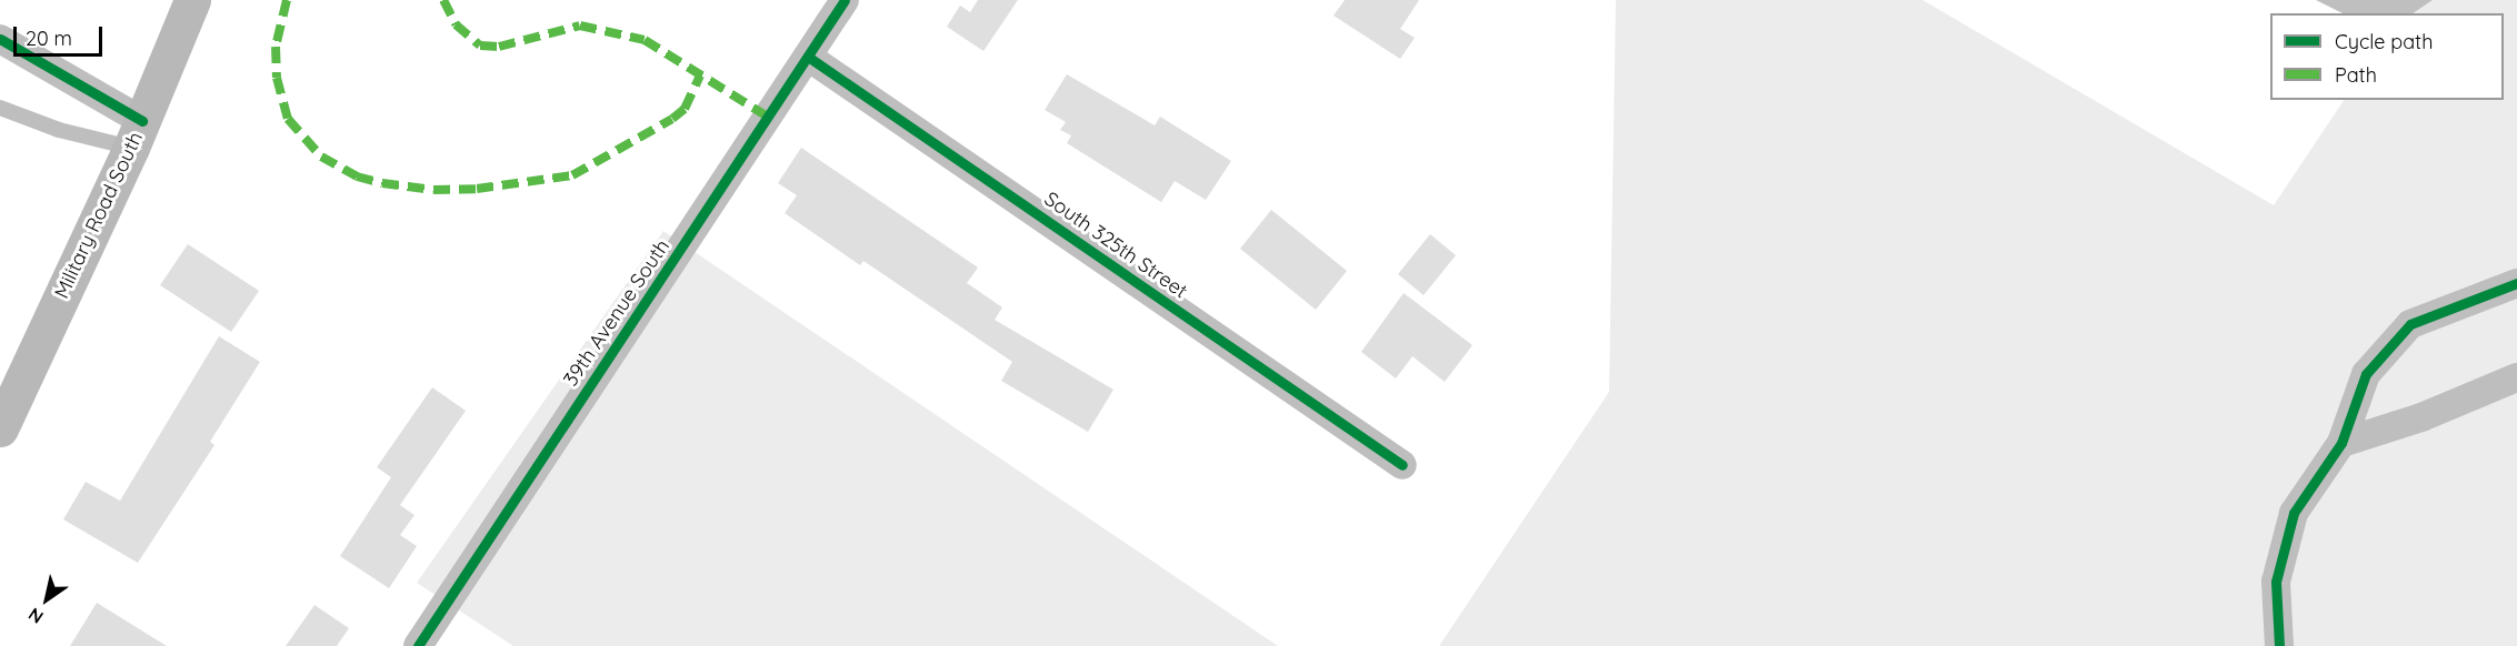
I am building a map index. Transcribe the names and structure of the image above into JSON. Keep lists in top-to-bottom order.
{
  "streets": {
    "main road": ["Military Road South"],
    "street": ["South 325th Street", "39th Avenue South"]
  },
  "crossings": [
    ["South 325th Street", "39th Avenue South"]
  ],
  "legend": ["Cycle path", "Path"],
  "scale_bar": "20 m",
  "north": "bottom left"
}
